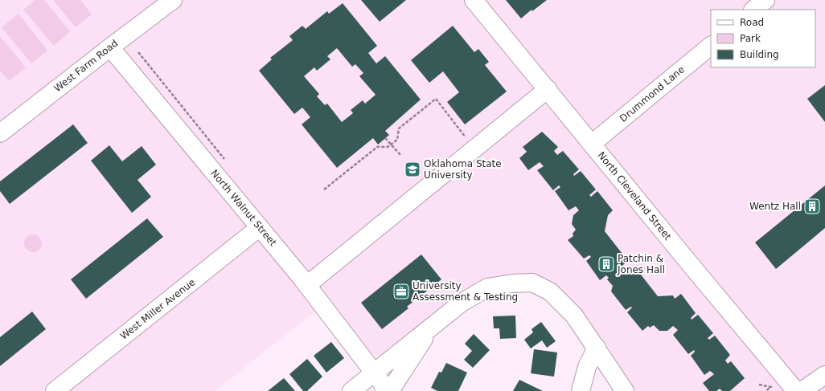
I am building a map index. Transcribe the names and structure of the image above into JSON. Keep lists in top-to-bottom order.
{
  "streets": {
    "street": [
      "West Farm Road",
      "Drummond Lane",
      "North Cleveland Street",
      "North Walnut Street",
      "West Miller Avenue"
    ]
  },
  "crossings": [
    ["West Farm Road", "North Walnut Street"],
    ["Drummond Lane", "North Cleveland Street"],
    ["North Walnut Street", "West Miller Avenue"]
  ],
  "places": {
    "school or university": ["Oklahoma State University"],
    "building": ["Wentz Hall", "Patchin & Jones Hall"],
    "office": ["University Assessment & Testing"]
  },
  "legend": ["Road", "Park", "Building"]
}
